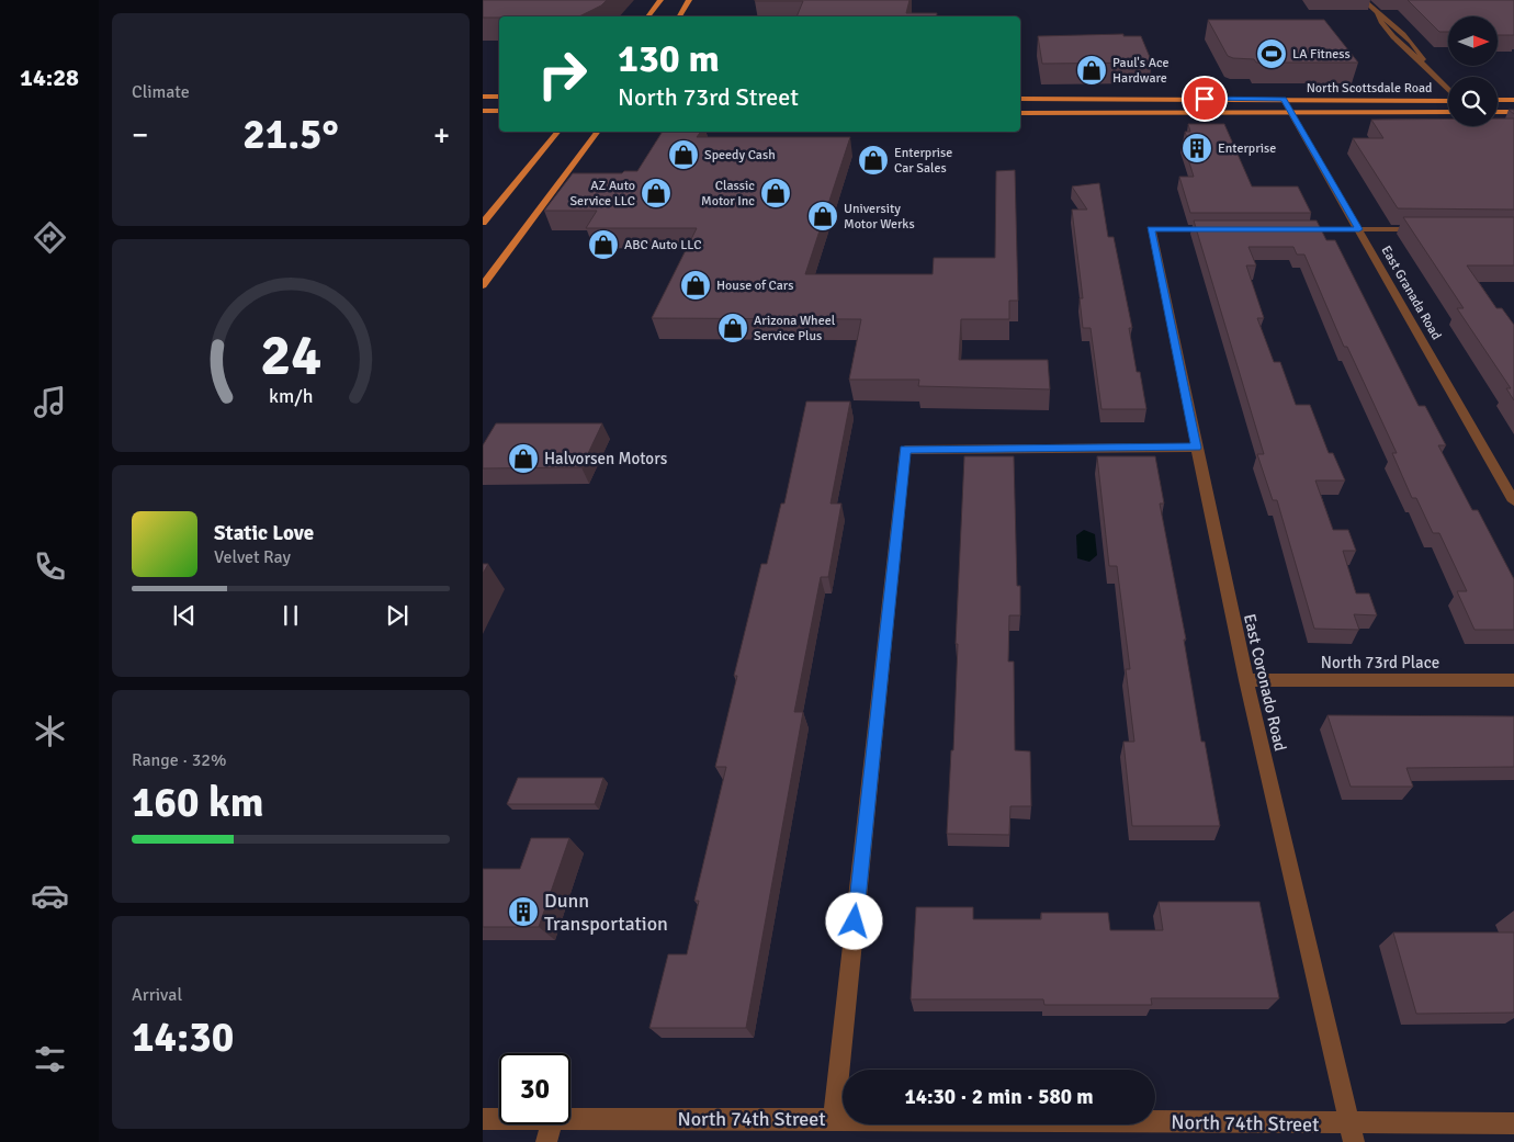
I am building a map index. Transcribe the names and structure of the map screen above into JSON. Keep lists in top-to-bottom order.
{
  "streets": {
    "main road": ["North Scottsdale Road"],
    "street": [
      "East Granada Road",
      "North 73rd Place",
      "East Coronado Road",
      "North 74th Street"
    ]
  },
  "crossings": [
    ["North Scottsdale Road", "East Granada Road"],
    ["North 73rd Place", "East Coronado Road"],
    ["East Coronado Road", "North 74th Street"]
  ],
  "places": {
    "sports": ["LA Fitness"],
    "shop": [
      "Paul's Ace Hardware",
      "Speedy Cash",
      "Enterprise Car Sales",
      "AZ Auto Service LLC",
      "Classic Motor Inc",
      "University Motor Werks",
      "ABC Auto LLC",
      "House of Cars",
      "Arizona Wheel Service Plus",
      "Halvorsen Motors"
    ],
    "building": ["Enterprise", "Dunn Transportation"]
  },
  "north": "right",
  "page": {
    "tabs": "14:28",
    "tile": [
      "Climate",
      ["Range · 32%", "160 km"],
      ["Arrival", "14:30"]
    ],
    "turn": ["130 m", "North 73rd Street"],
    "heat": ["−", "21.5°", "+"],
    "song": ["Static Love", "Velvet Ray"],
    "limit": "30",
    "trip": "14:30 · 2 min · 580 m",
    "gauge": ["24", "km/h"]
  }
}
